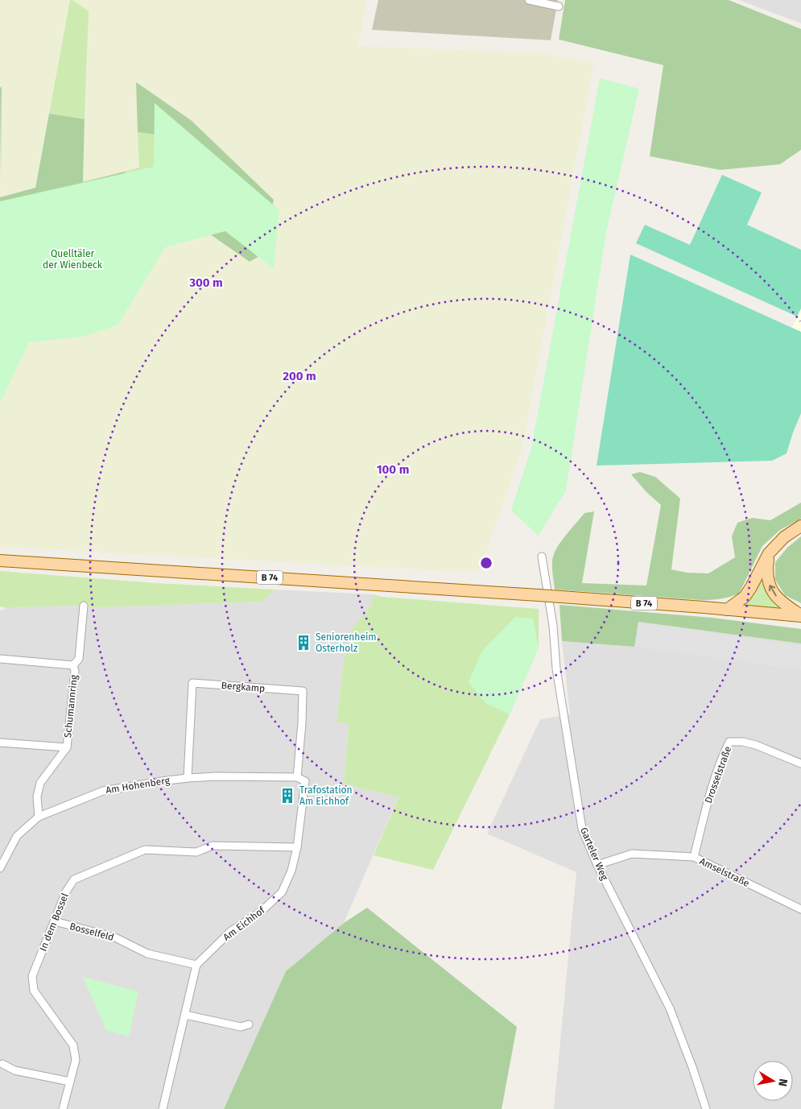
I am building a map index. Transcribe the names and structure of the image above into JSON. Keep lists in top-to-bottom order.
{
  "streets": {
    "main road": ["B 74"],
    "street": [
      "Bergkamp",
      "Schumannring",
      "Drosselstraße",
      "Am Hohenberg",
      "Garteler Weg",
      "Amselstraße",
      "In dem Bossel",
      "Am Eichhof",
      "Bosselfeld"
    ]
  },
  "crossings": [
    ["Bergkamp", "Am Hohenberg"],
    ["Schumannring", "Am Hohenberg"],
    ["Drosselstraße", "Amselstraße"],
    ["Am Hohenberg", "Am Eichhof"],
    ["Garteler Weg", "Amselstraße"],
    ["In dem Bossel", "Am Eichhof"],
    ["In dem Bossel", "Bosselfeld"],
    ["Am Eichhof", "Bosselfeld"]
  ],
  "parks": ["Quelltäler der Wienbeck"],
  "places": {
    "building": ["Seniorenheim Osterholz", "Trafostation Am Eichhof"]
  },
  "north": "right",
  "rings": ["300 m", "200 m", "100 m"]
}
